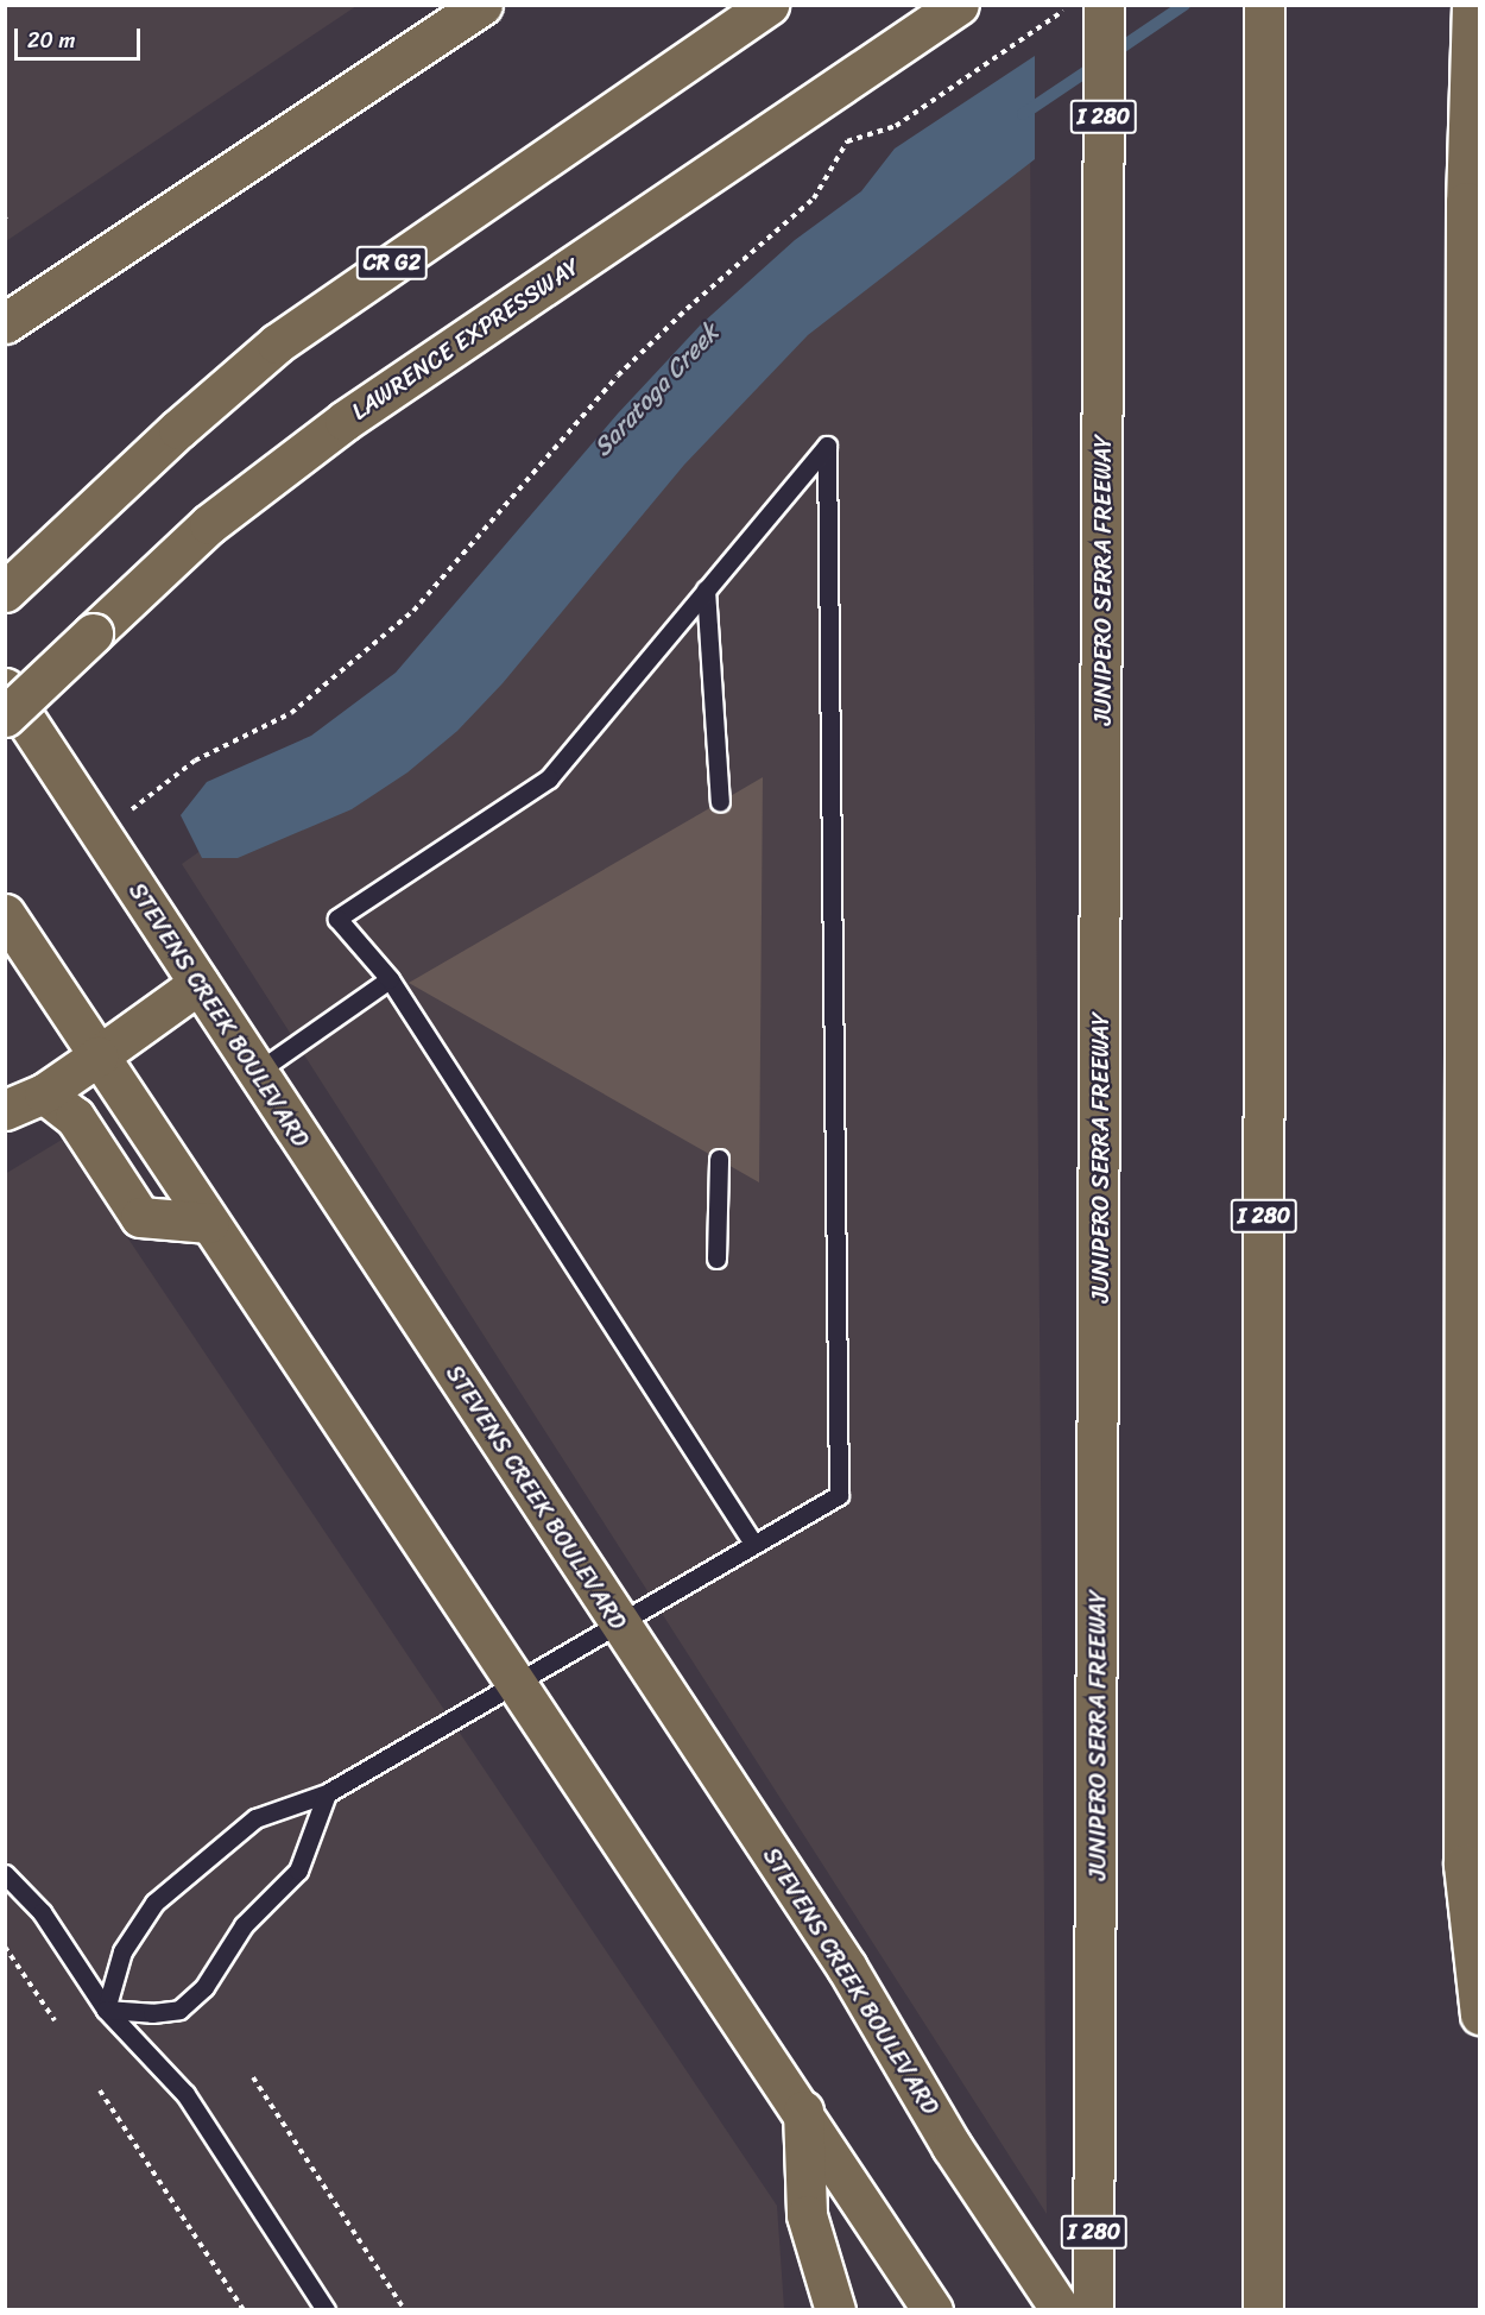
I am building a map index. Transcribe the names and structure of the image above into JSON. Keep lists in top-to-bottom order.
{
  "streets": {
    "main road": [
      "I 280",
      "CR G2",
      "LAWRENCE EXPRESSWAY",
      "JUNIPERO SERRA FREEWAY",
      "STEVENS CREEK BOULEVARD"
    ]
  },
  "water": ["Saratoga Creek"],
  "scale_bar": "20 m"
}
